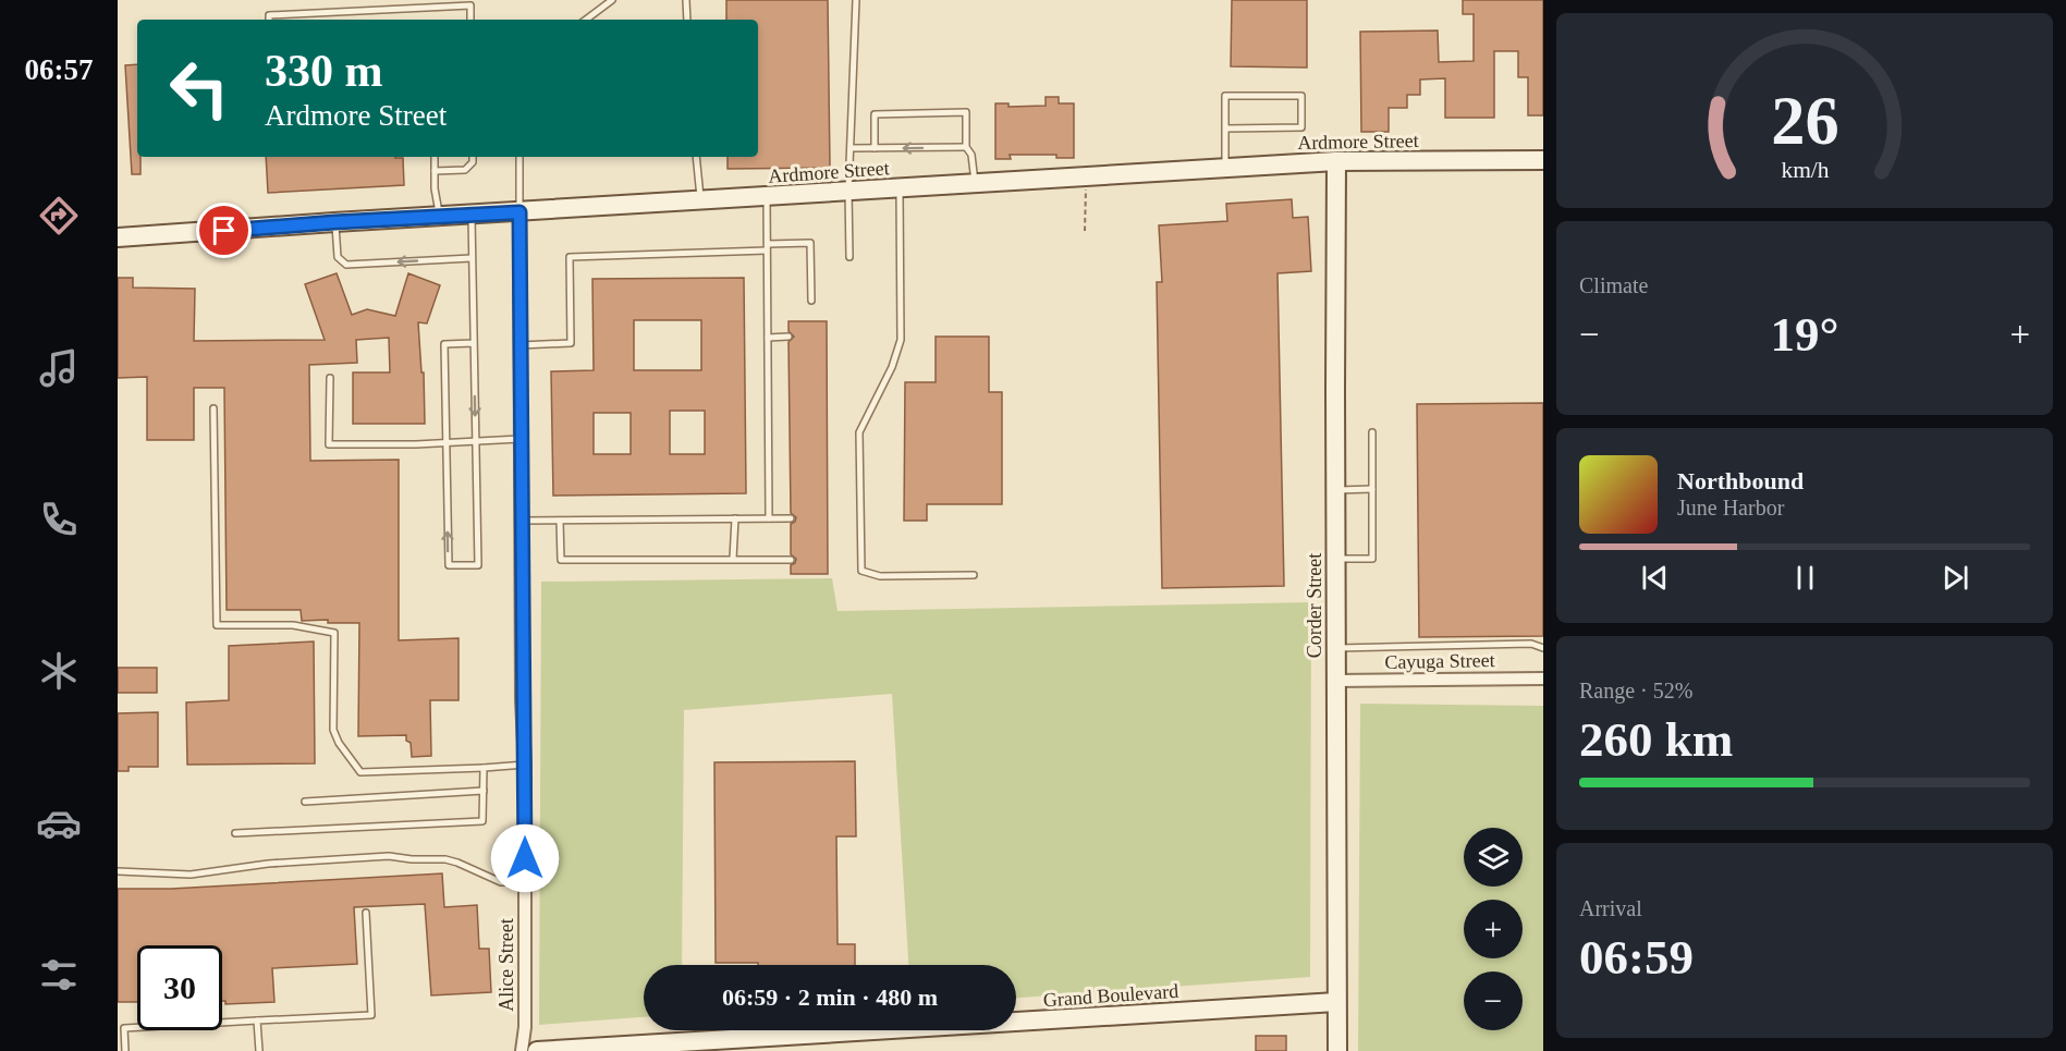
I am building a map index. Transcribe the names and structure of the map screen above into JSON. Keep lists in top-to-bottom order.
{
  "streets": {
    "street": [
      "Ardmore Street",
      "Corder Street",
      "Cayuga Street",
      "Alice Street",
      "Grand Boulevard"
    ]
  },
  "crossings": [
    ["Ardmore Street", "Corder Street"],
    ["Ardmore Street", "Alice Street"],
    ["Corder Street", "Cayuga Street"],
    ["Corder Street", "Grand Boulevard"]
  ],
  "page": {
    "tabs": "06:57",
    "turn": ["330 m", "Ardmore Street"],
    "tile": [
      "Climate",
      ["Range · 52%", "260 km"],
      ["Arrival", "06:59"]
    ],
    "heat": ["−", "19°", "+"],
    "song": ["Northbound", "June Harbor"],
    "map_buttons": ["+", "−"],
    "limit": "30",
    "trip": "06:59 · 2 min · 480 m",
    "gauge": ["26", "km/h"]
  }
}
